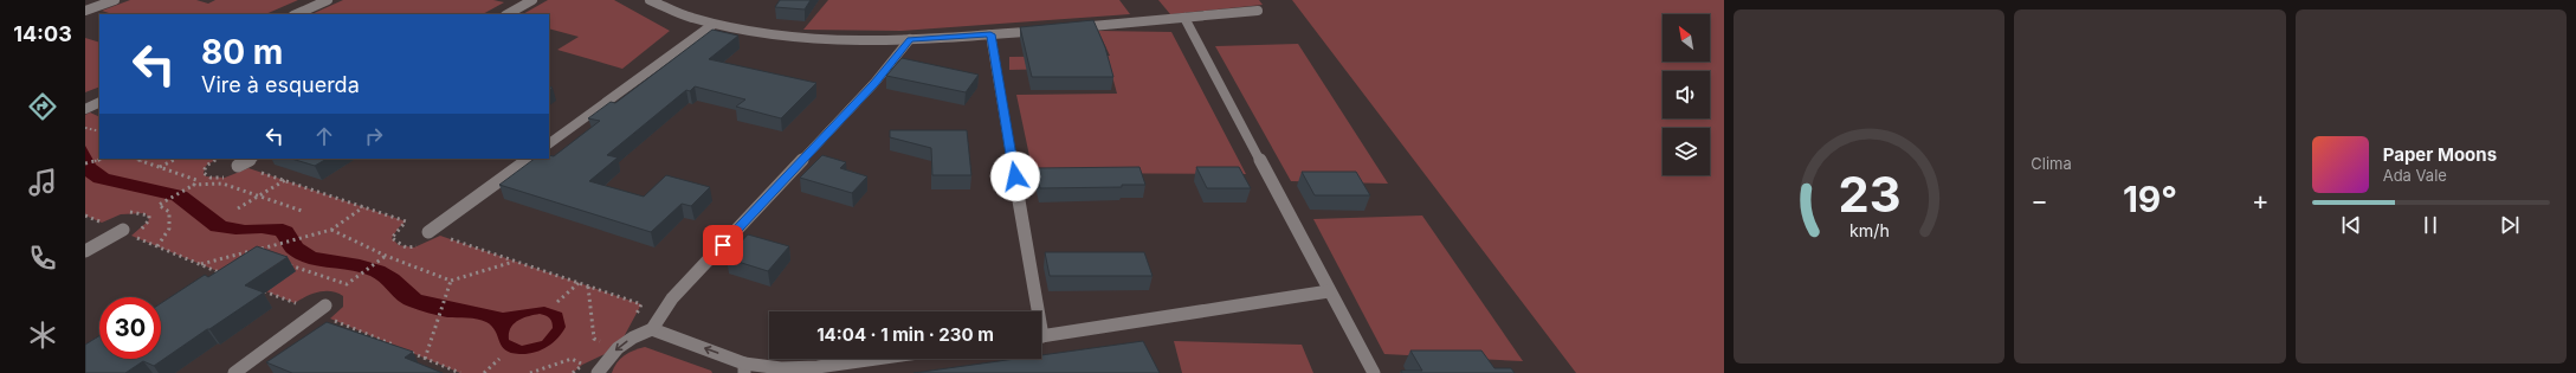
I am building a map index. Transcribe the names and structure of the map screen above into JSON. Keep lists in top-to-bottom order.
{
  "north": "top left",
  "page": {
    "tabs": "14:03",
    "tile": "Clima",
    "turn": ["80 m", "Vire à esquerda"],
    "song": ["Paper Moons", "Ada Vale"],
    "heat": ["−", "19°", "+"],
    "limit": "30",
    "trip": "14:04 · 1 min · 230 m",
    "gauge": ["23", "km/h"]
  }
}
